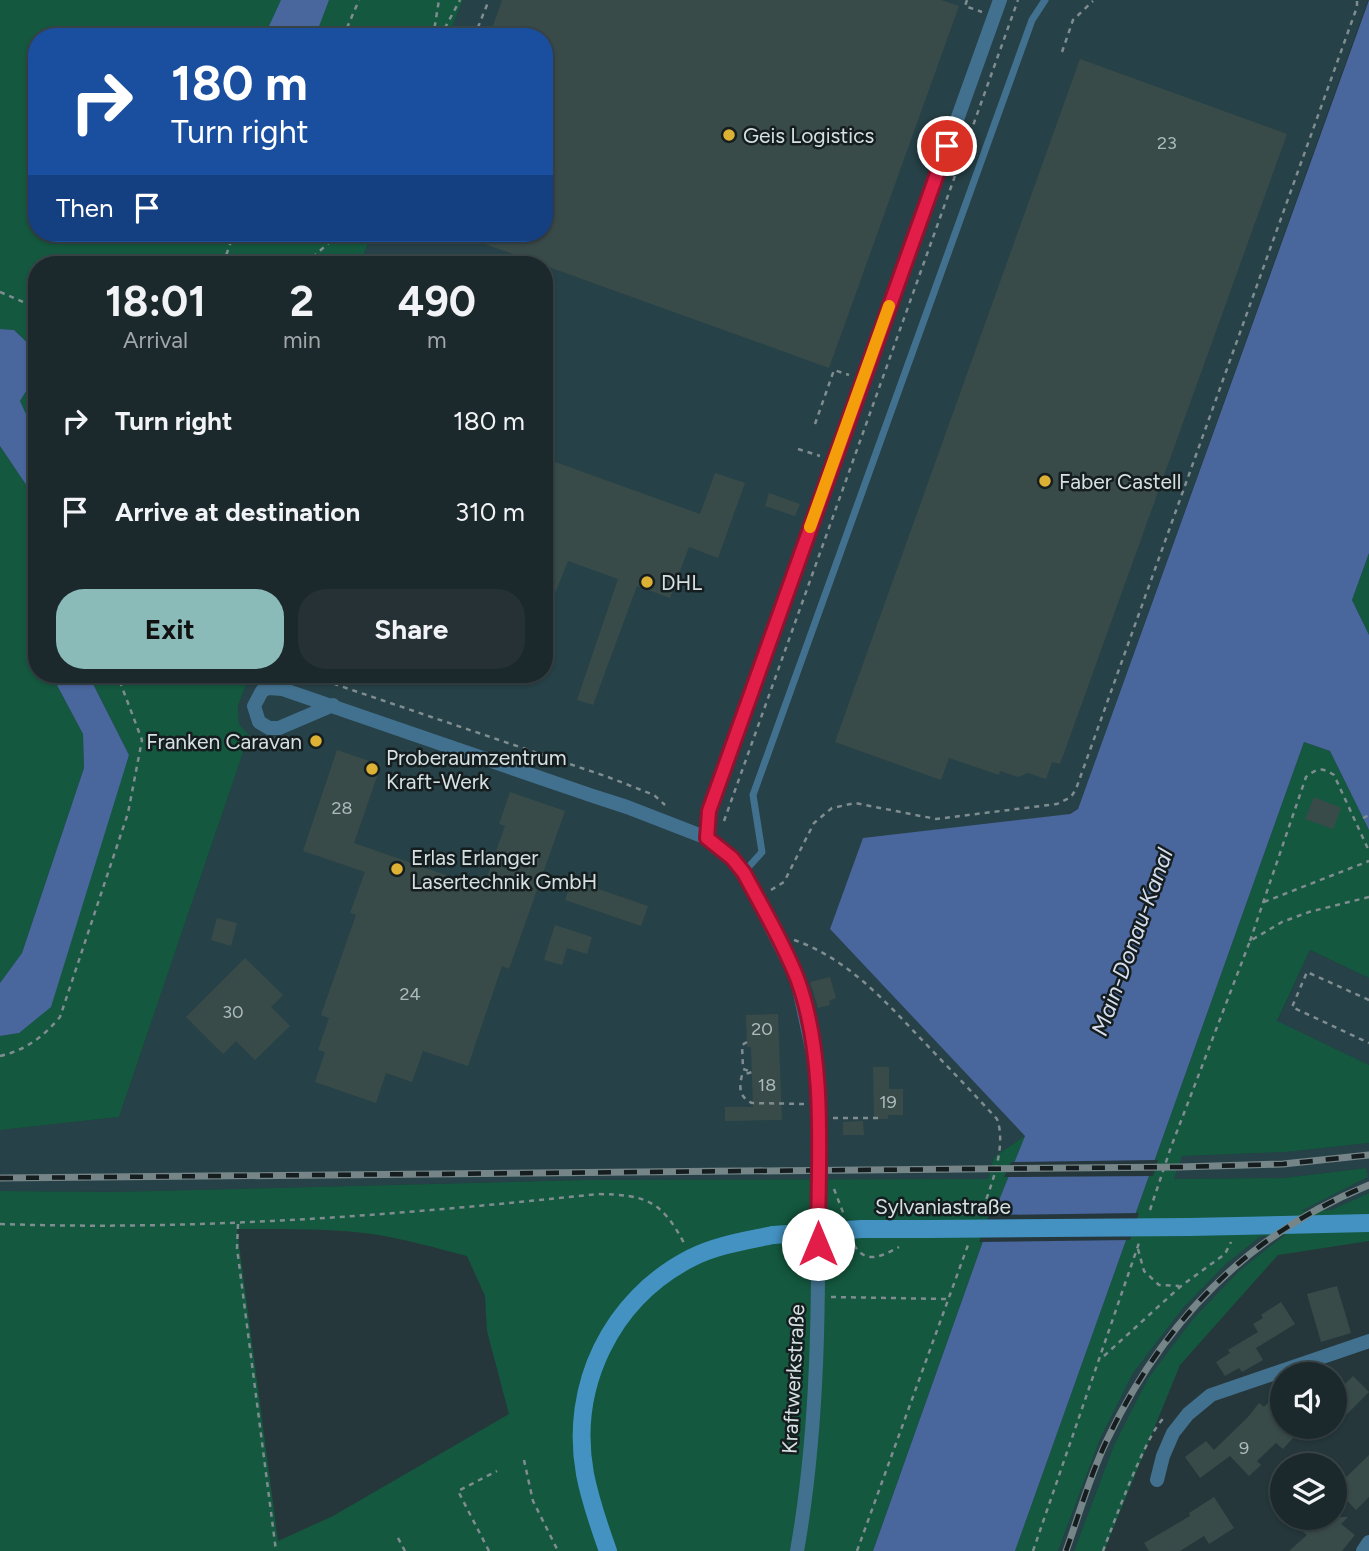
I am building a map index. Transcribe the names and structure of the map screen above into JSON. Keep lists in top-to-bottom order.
{
  "streets": {
    "street": ["Sylvaniastraße", "Kraftwerkstraße"]
  },
  "water": ["Main-Donau-Kanal"],
  "places": [
    "Geis Logistics",
    "Faber Castell",
    "DHL",
    "Franken Caravan",
    "Proberaumzentrum Kraft-Werk",
    "Erlas Erlanger Lasertechnik GmbH"
  ],
  "house_numbers": [
    "23",
    "28",
    "24",
    "30",
    "20",
    "18",
    "19",
    "9"
  ],
  "page": {
    "turn": ["180 m", "Turn right"],
    "then": "Then",
    "eta": [
      "18:01",
      "Arrival",
      "2",
      "min",
      "490",
      "m"
    ],
    "list": [
      {
        "name": "Turn right",
        "value": "180 m"
      },
      {
        "name": "Arrive at destination",
        "value": "310 m"
      }
    ],
    "buttons": ["Exit", "Share"]
  }
}
